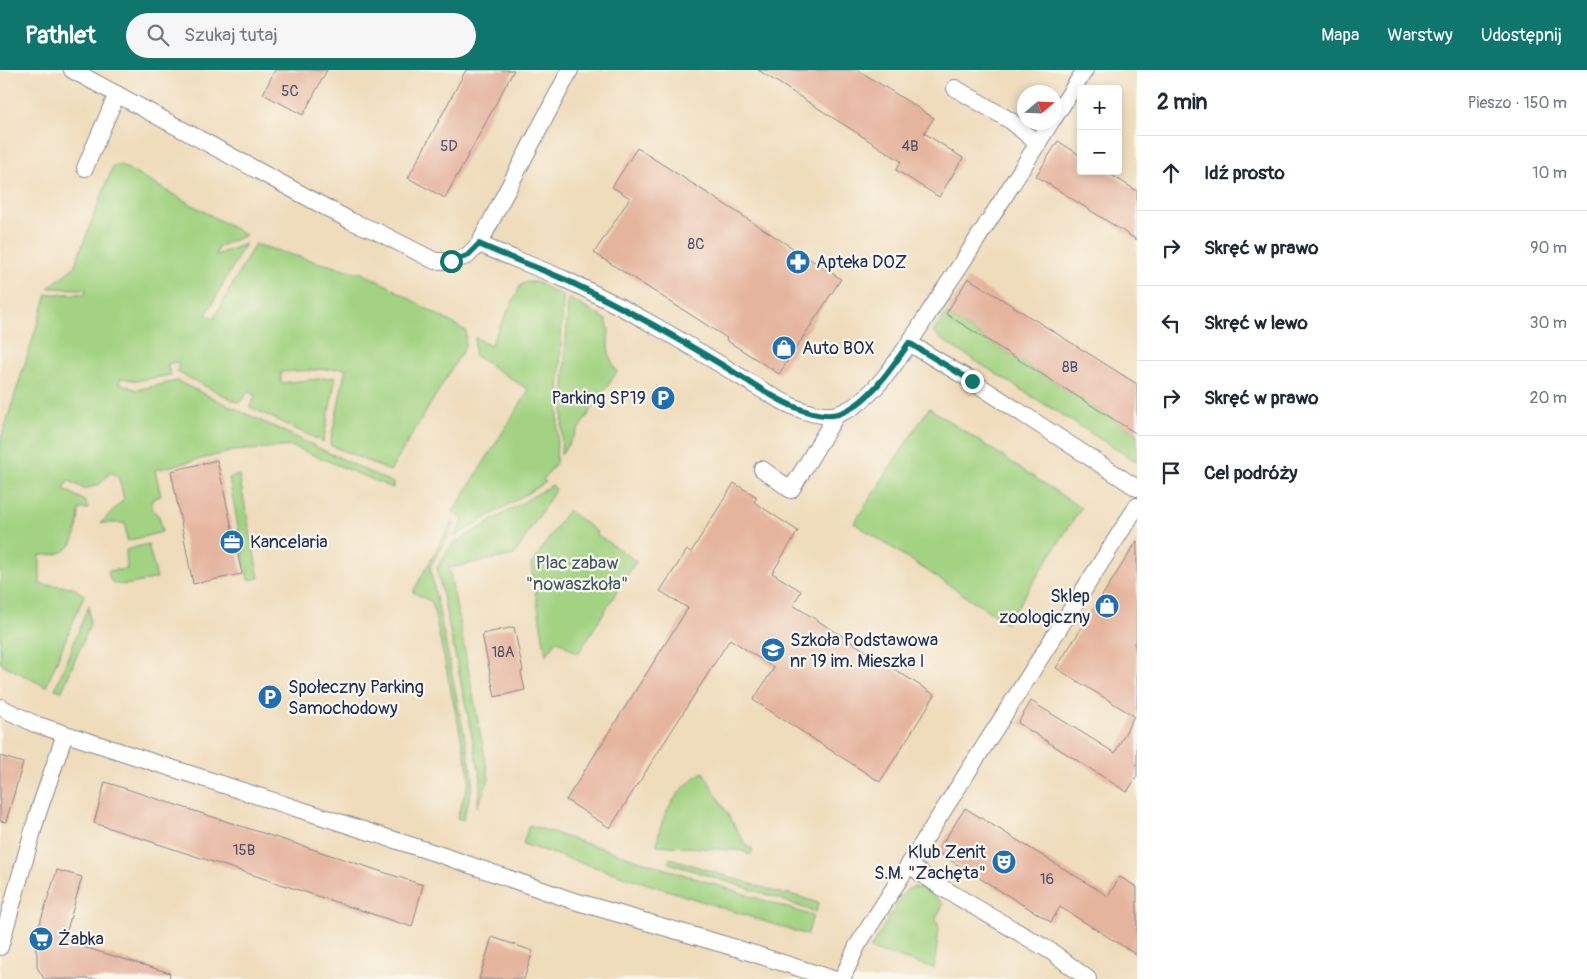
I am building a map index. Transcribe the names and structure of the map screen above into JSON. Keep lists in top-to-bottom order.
{
  "parks": ["Plac zabaw \"nowaszkoła\""],
  "places": {
    "pharmacy": ["Apteka DOZ"],
    "shop": ["Auto BOX", "Sklep zoologiczny"],
    "parking": ["Parking SP19", "Społeczny Parking Samochodowy"],
    "office": ["Kancelaria"],
    "school or university": ["Szkoła Podstawowa nr 19 im. Mieszka I"],
    "theatre": ["Klub Zenit S.M. \"Zachęta\""],
    "supermarket": ["Żabka"]
  },
  "house_numbers": [
    "5C",
    "5D",
    "4B",
    "8C",
    "8B",
    "18A",
    "15B",
    "16"
  ],
  "north": "right",
  "page": {
    "header": "Pathlet",
    "search": "Szukaj tutaj",
    "nav": ["Mapa", "Warstwy", "Udostępnij"],
    "heading": ["2 min", "Pieszo · 150 m"],
    "map_buttons": ["+", "−"],
    "list": [
      ["Idź prosto", "10 m"],
      ["Skręć w prawo", "90 m"],
      ["Skręć w lewo", "30 m"],
      ["Skręć w prawo", "20 m"],
      "Cel podróży"
    ]
  }
}
